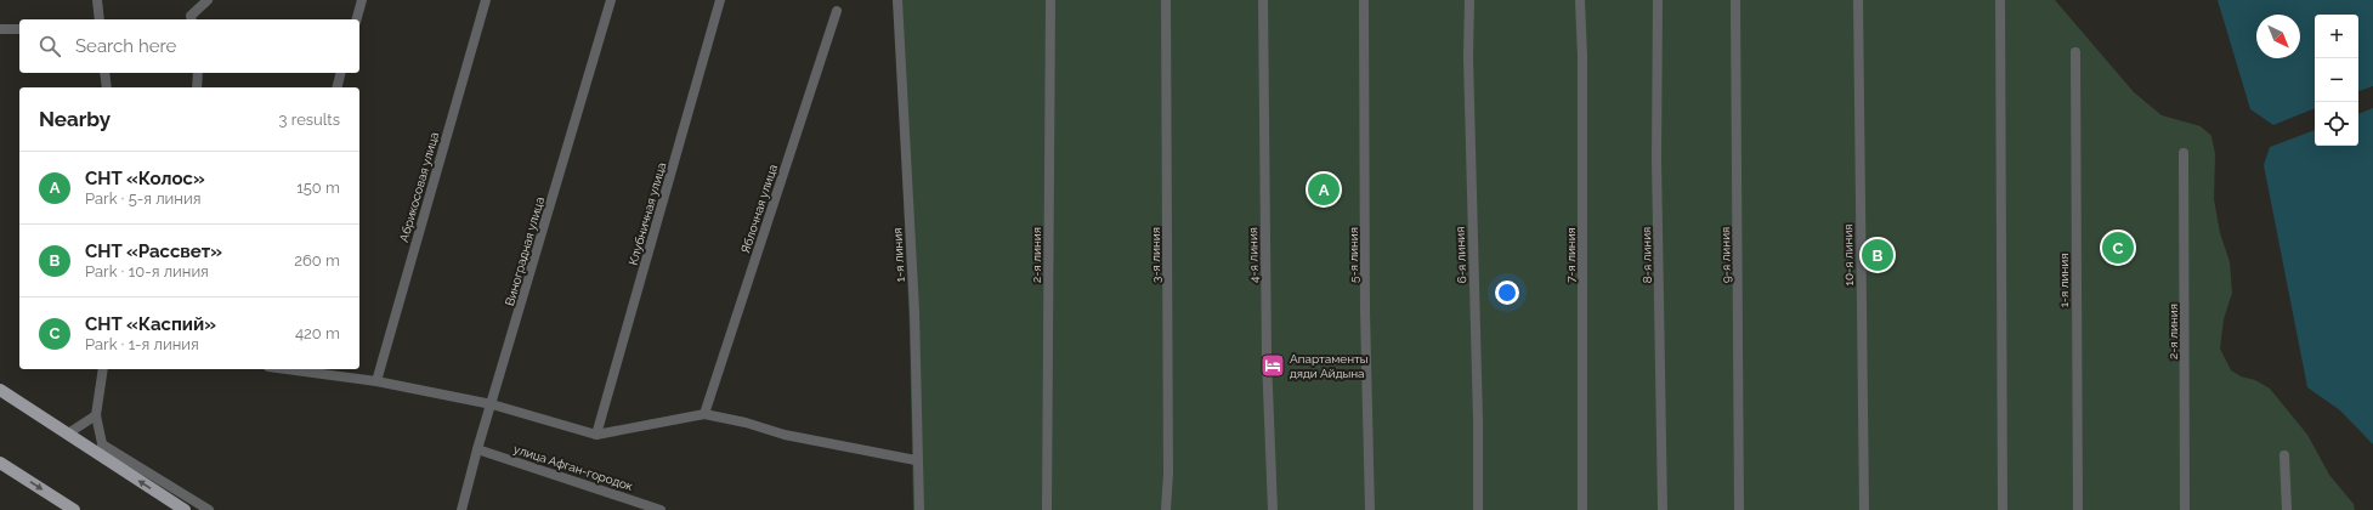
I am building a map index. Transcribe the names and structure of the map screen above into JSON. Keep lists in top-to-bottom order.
{
  "streets": {
    "street": [
      "Абрикосовая улица",
      "Яблочная улица",
      "Клубничная улица",
      "Виноградная улица",
      "1-я линия",
      "2-я линия",
      "3-я линия",
      "4-я линия",
      "5-я линия",
      "6-я линия",
      "7-я линия",
      "8-я линия",
      "9-я линия",
      "10-я линия",
      "улица Афган-городок"
    ]
  },
  "crossings": [
    ["Виноградная улица", "улица Афган-городок"]
  ],
  "places": {
    "hotel": ["Апартаменты дяди Айдына"]
  },
  "north": "bottom right",
  "page": {
    "map_buttons": ["+", "−"],
    "search": "Search here",
    "heading": ["Nearby", "3 results"],
    "list": [
      {
        "mark": "A",
        "name": "СНТ «Колос»",
        "note": "Park · 5-я линия",
        "value": "150 m"
      },
      {
        "mark": "B",
        "name": "СНТ «Рассвет»",
        "note": "Park · 10-я линия",
        "value": "260 m"
      },
      {
        "mark": "C",
        "name": "СНТ «Каспий»",
        "note": "Park · 1-я линия",
        "value": "420 m"
      }
    ],
    "pins": ["A", "C", "B"]
  }
}
